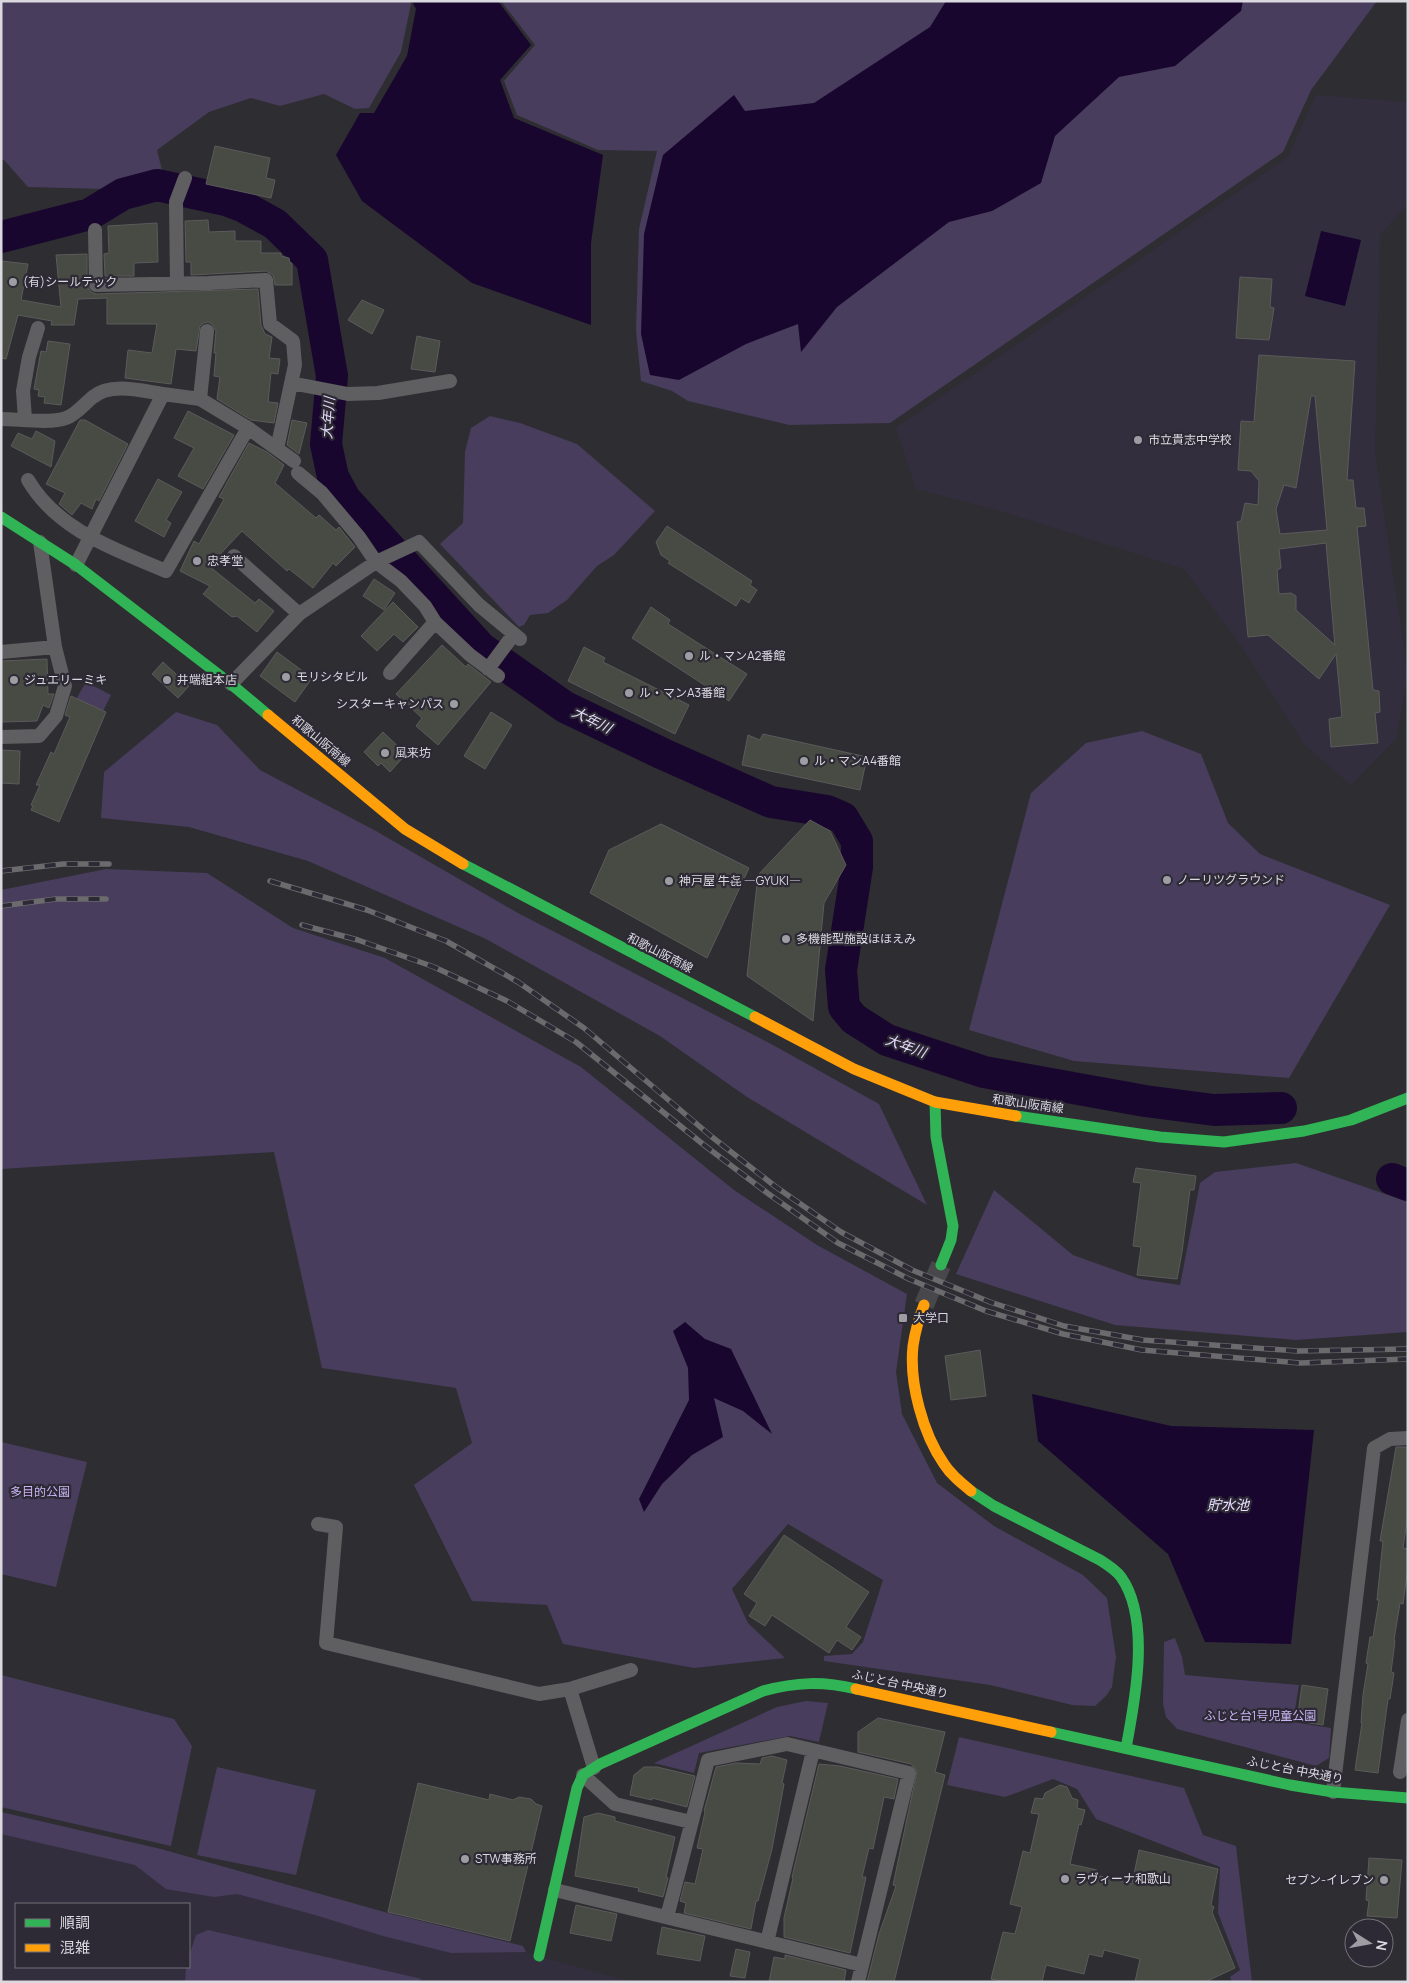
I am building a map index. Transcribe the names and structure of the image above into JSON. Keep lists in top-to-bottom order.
{
  "streets": {
    "street": ["和歌山阪南線", "ふじと台 中央通り"]
  },
  "water": ["大年川", "貯水池"],
  "parks": ["多目的公園", "ふじと台1号児童公園"],
  "places": {
    "other": [
      "(有)シールテック",
      "市立貴志中学校",
      "忠孝堂",
      "ル・マンA2番館",
      "モリシタビル",
      "ジュエリーミキ",
      "井端組本店",
      "ル・マンA3番館",
      "シスターキャンパス",
      "風来坊",
      "ル・マンA4番館",
      "ノーリツグラウンド",
      "神戸屋 牛㐂 ―GYUKI―",
      "多機能型施設ほほえみ",
      "STW事務所",
      "ラヴィーナ和歌山",
      "セブン-イレブン"
    ],
    "transit": ["大学口"]
  },
  "legend": ["順調", "混雑"],
  "north": "right"
}
